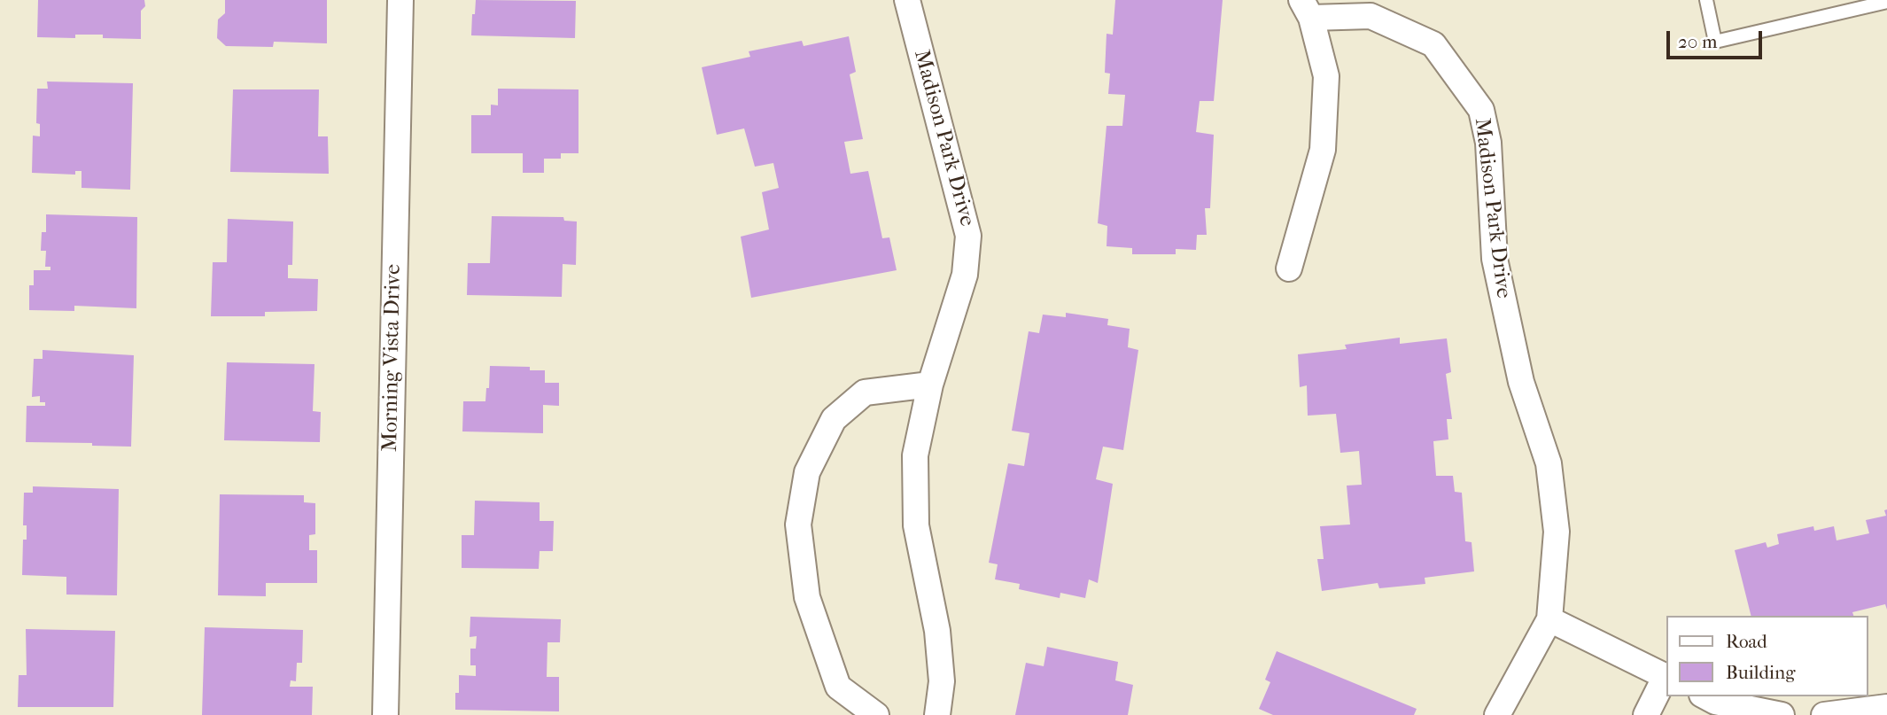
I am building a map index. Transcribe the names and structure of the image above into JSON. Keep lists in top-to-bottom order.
{
  "streets": {
    "street": ["Madison Park Drive", "Morning Vista Drive"]
  },
  "legend": ["Road", "Building"],
  "scale_bar": "20 m"
}
